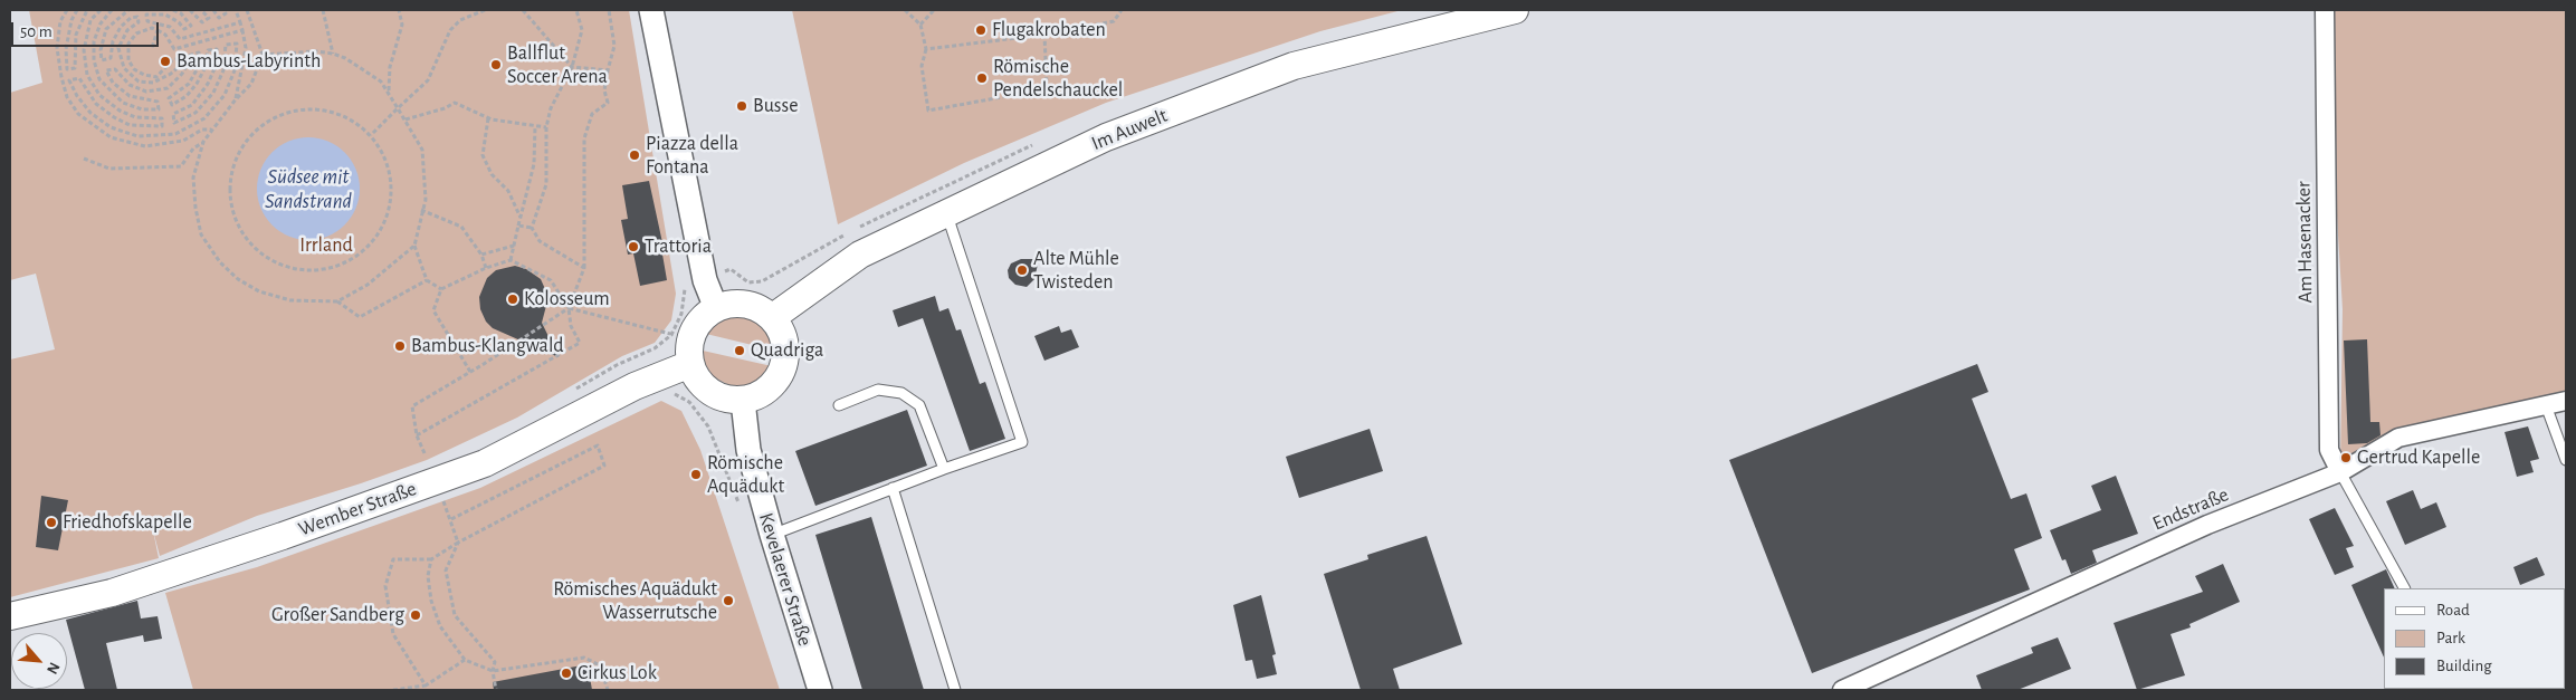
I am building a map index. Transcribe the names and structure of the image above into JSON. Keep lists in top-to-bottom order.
{
  "streets": {
    "main road": ["Im Auwelt", "Wember Straße"],
    "street": ["Am Hasenacker", "Endstraße", "Kevelaerer Straße"]
  },
  "crossings": [
    ["Im Auwelt", "Wember Straße"],
    ["Im Auwelt", "Kevelaerer Straße"],
    ["Am Hasenacker", "Endstraße"],
    ["Wember Straße", "Kevelaerer Straße"]
  ],
  "water": ["Südsee mit Sandstrand"],
  "parks": ["Irrland"],
  "places": [
    "Flugakrobaten",
    "Bambus-Labyrinth",
    "Ballflut Soccer Arena",
    "Römische Pendelschauckel",
    "Busse",
    "Piazza della Fontana",
    "Trattoria",
    "Alte Mühle Twisteden",
    "Kolosseum",
    "Bambus-Klangwald",
    "Quadriga",
    "Gertrud Kapelle",
    "Römische Aquädukt",
    "Friedhofskapelle",
    "Römisches Aquädukt Wasserrutsche",
    "Großer Sandberg",
    "Cirkus Lok"
  ],
  "legend": ["Road", "Park", "Building"],
  "scale_bar": "50 m",
  "north": "bottom right"
}
